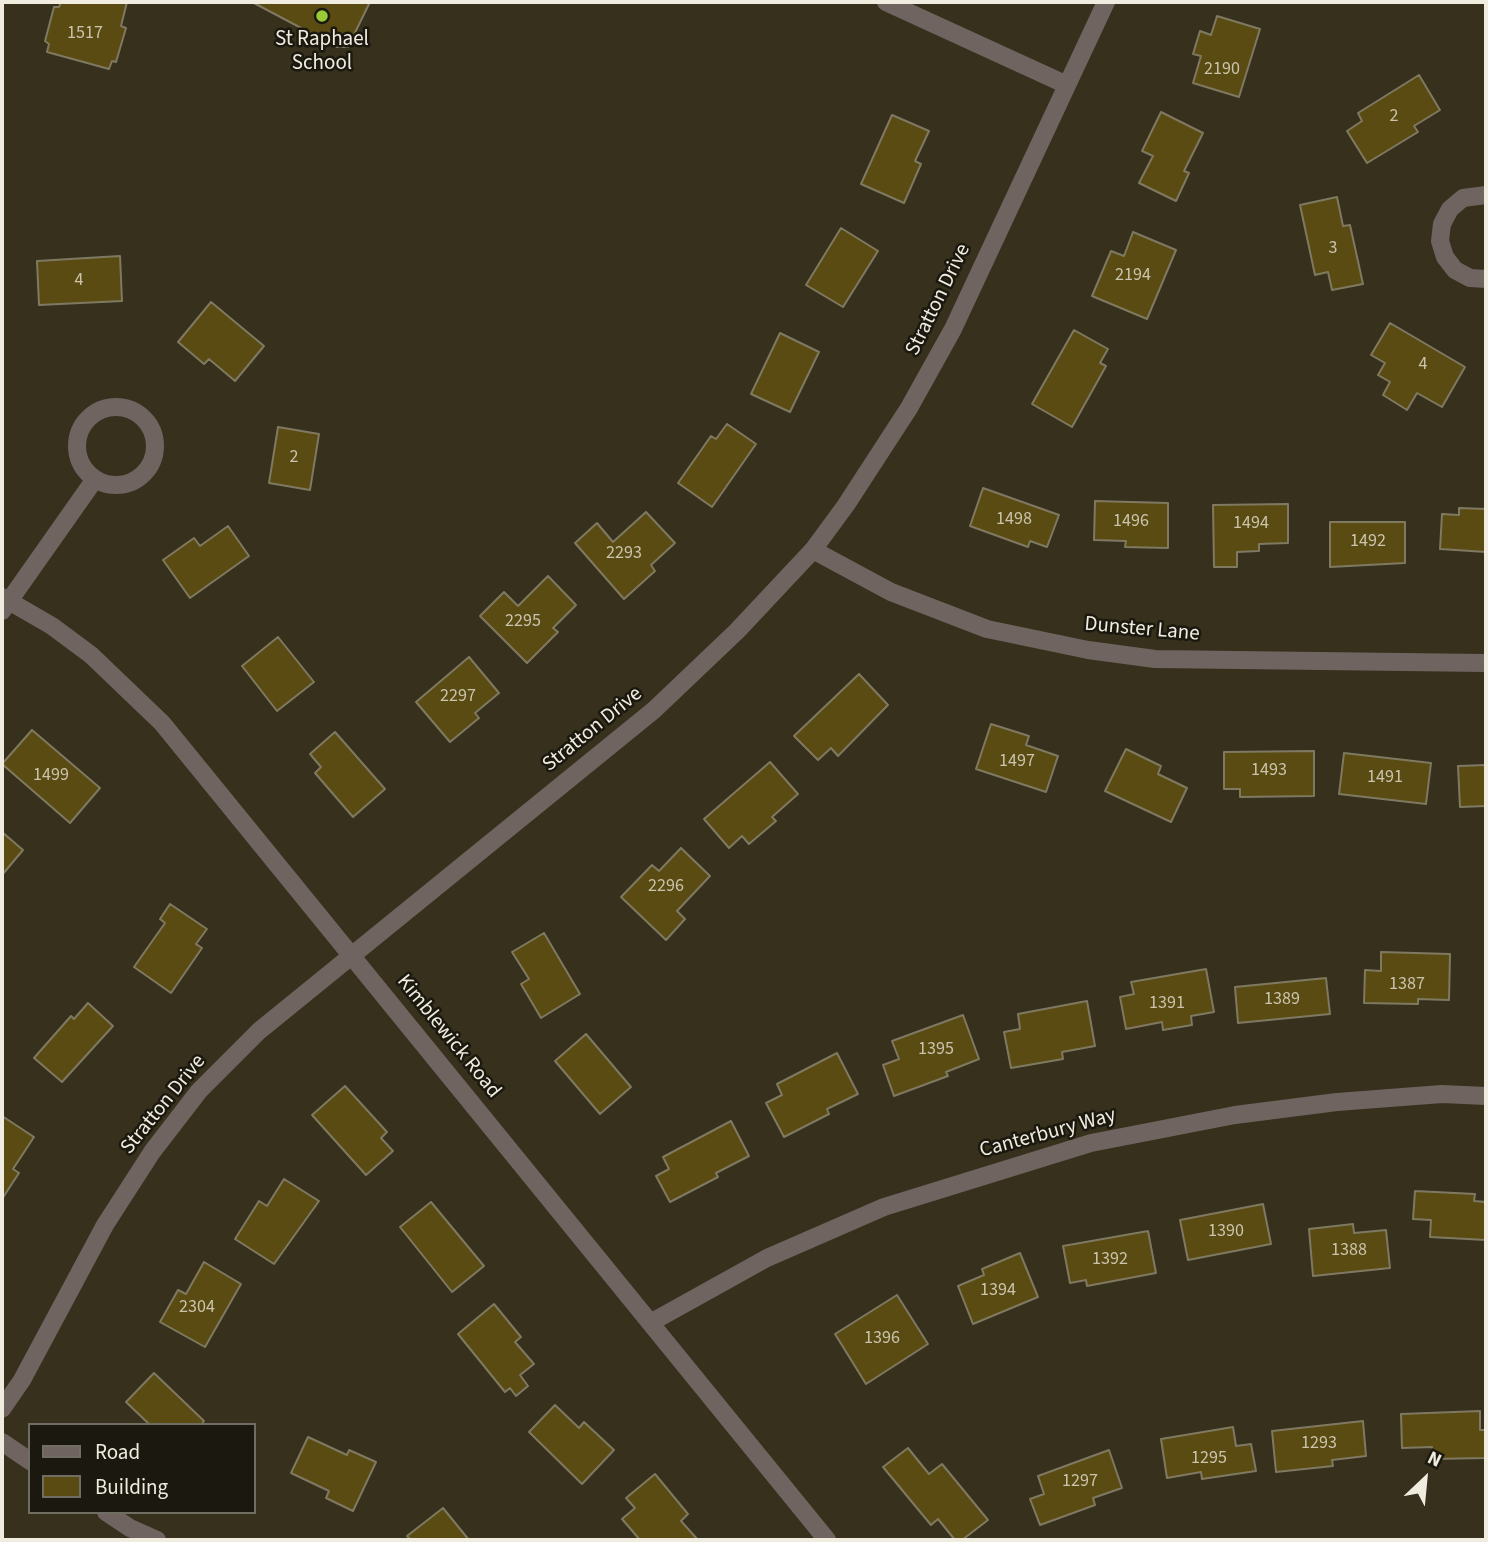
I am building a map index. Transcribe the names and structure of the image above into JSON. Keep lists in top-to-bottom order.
{
  "streets": {
    "street": [
      "Stratton Drive",
      "Dunster Lane",
      "Kimblewick Road",
      "Canterbury Way"
    ]
  },
  "crossings": [
    ["Stratton Drive", "Dunster Lane"],
    ["Stratton Drive", "Kimblewick Road"],
    ["Kimblewick Road", "Canterbury Way"]
  ],
  "places": ["St Raphael School"],
  "house_numbers": [
    "1517",
    "2190",
    "2",
    "3",
    "2194",
    "4",
    "4",
    "2",
    "1498",
    "1496",
    "1494",
    "1492",
    "2293",
    "2295",
    "2297",
    "1497",
    "1493",
    "1499",
    "1491",
    "2296",
    "1387",
    "1389",
    "1391",
    "1395",
    "1390",
    "1388",
    "1392",
    "1394",
    "2304",
    "1396",
    "1293",
    "1295",
    "1297"
  ],
  "legend": ["Road", "Building"],
  "north": "top right"
}
